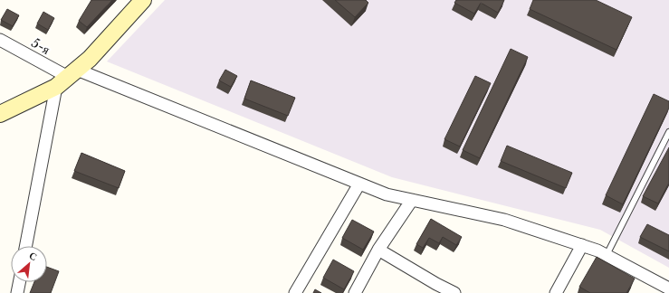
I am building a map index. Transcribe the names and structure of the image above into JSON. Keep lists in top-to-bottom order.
{
  "streets": {
    "street": ["5-я"]
  },
  "north": "top right"
}
